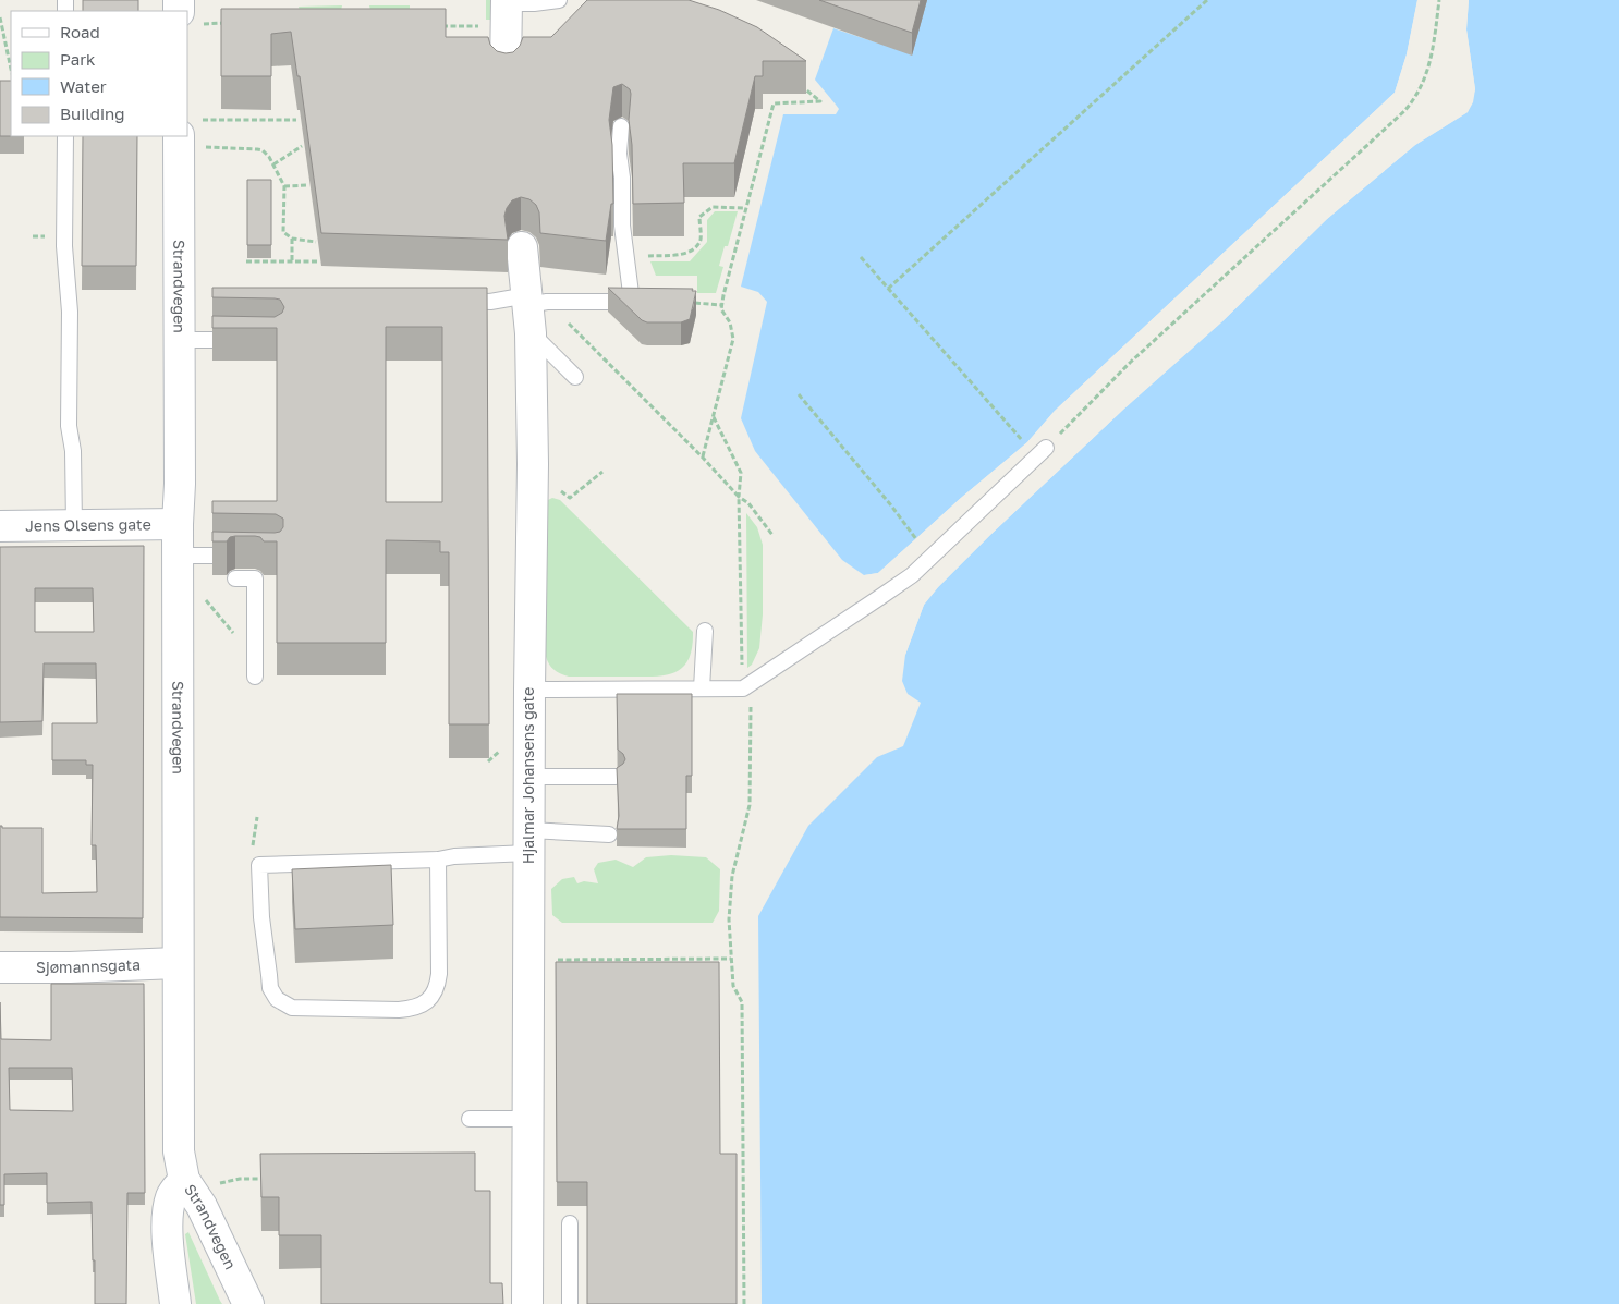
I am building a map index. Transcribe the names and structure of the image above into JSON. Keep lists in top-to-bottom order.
{
  "streets": {
    "street": [
      "Strandvegen",
      "Jens Olsens gate",
      "Hjalmar Johansens gate",
      "Sjømannsgata"
    ]
  },
  "crossings": [
    ["Strandvegen", "Jens Olsens gate"],
    ["Strandvegen", "Sjømannsgata"]
  ],
  "legend": [
    "Road",
    "Park",
    "Water",
    "Building"
  ]
}
